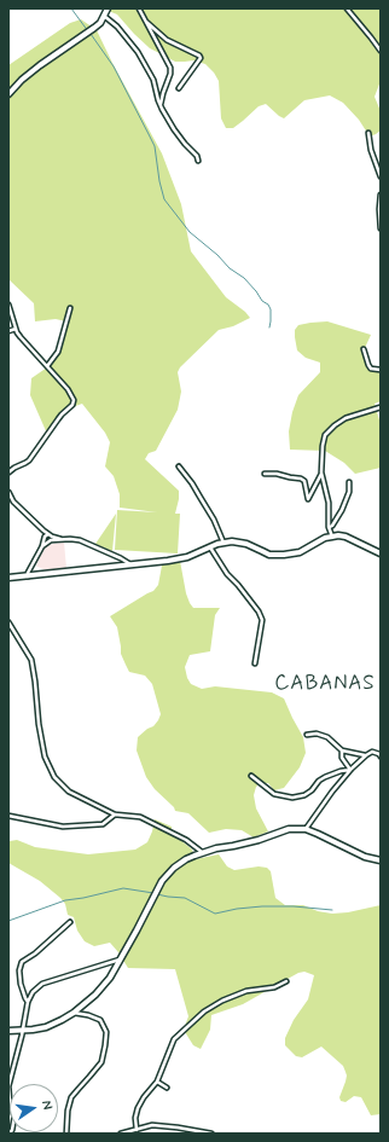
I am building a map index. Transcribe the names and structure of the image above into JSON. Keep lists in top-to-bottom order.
{
  "districts": ["CABANAS"],
  "north": "right"
}
